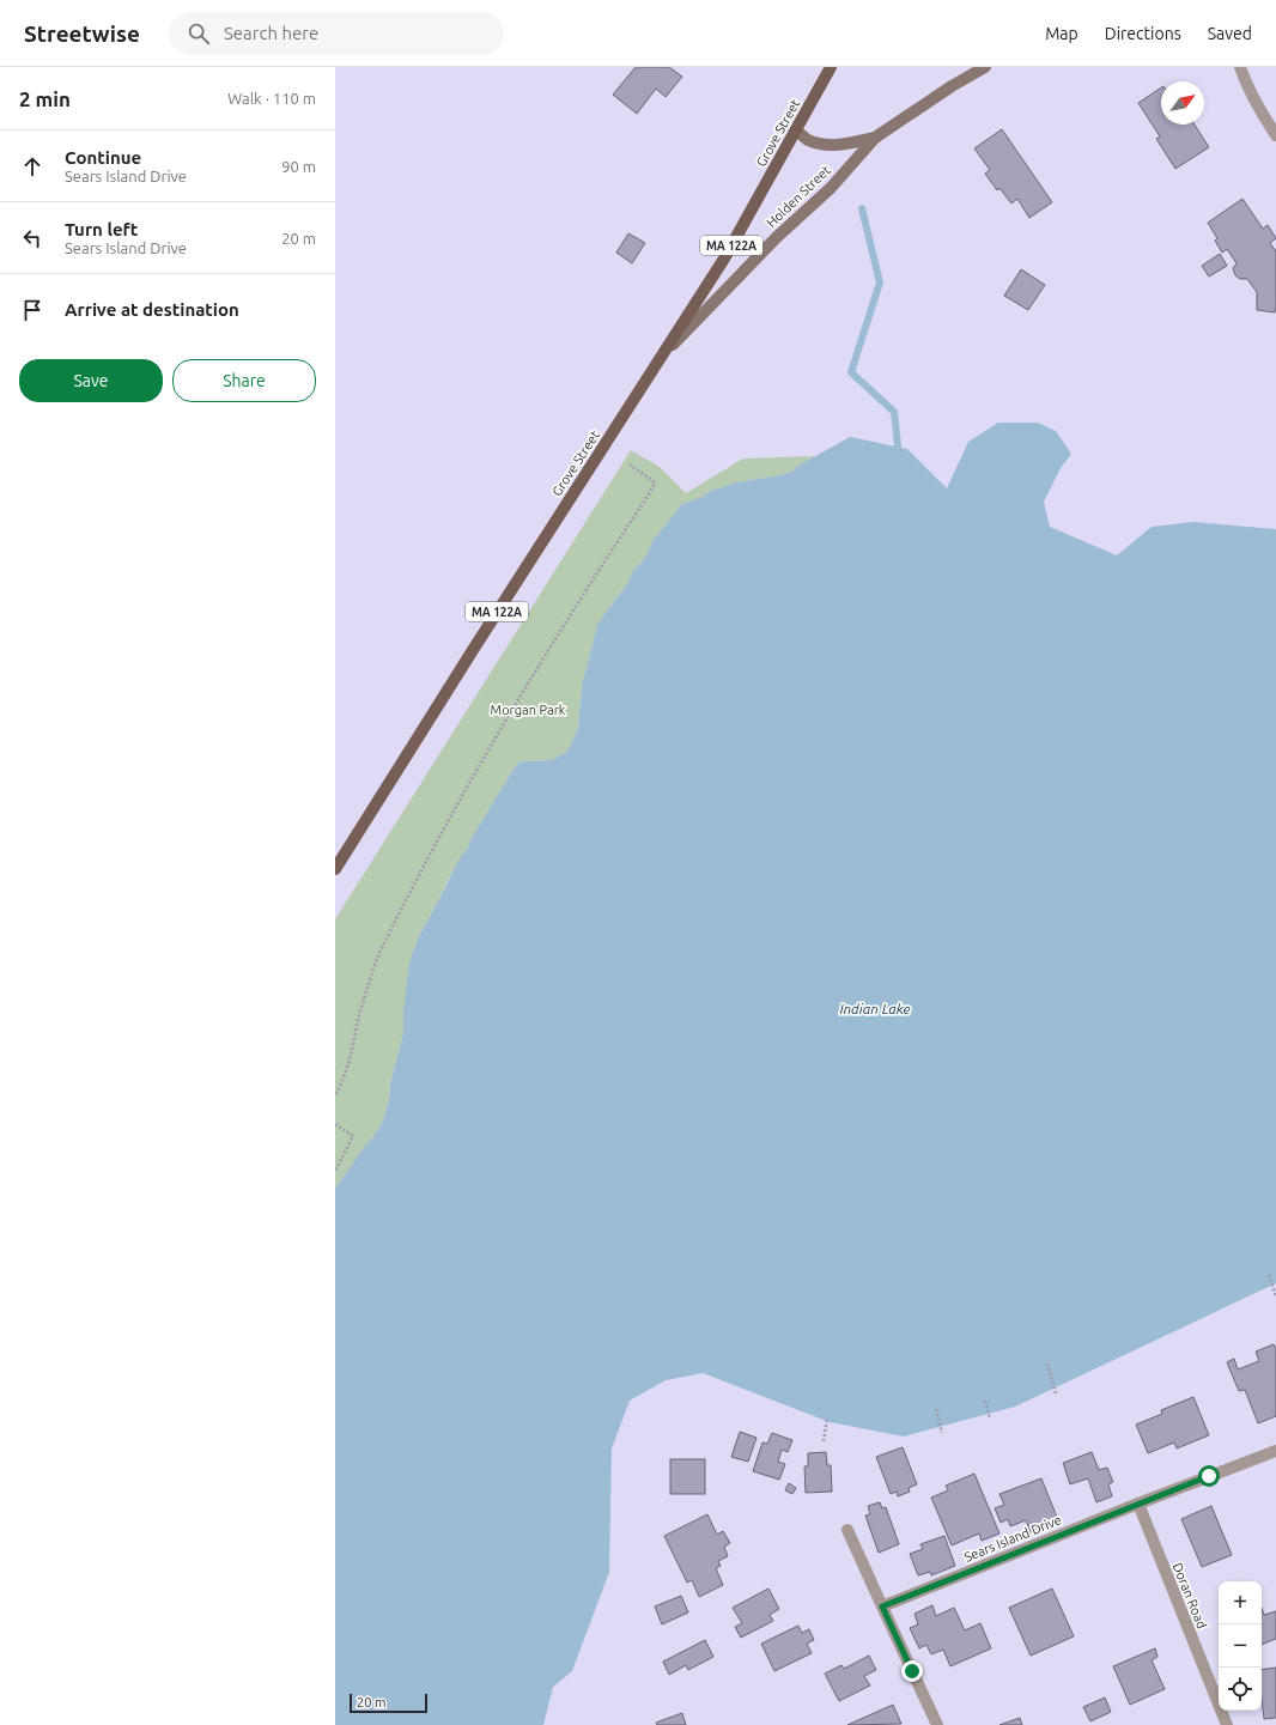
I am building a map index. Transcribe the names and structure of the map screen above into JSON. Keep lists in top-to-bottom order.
{
  "streets": {
    "main road": ["Grove Street", "Holden Street", "MA 122A"],
    "street": ["Sears Island Drive", "Doran Road"]
  },
  "crossings": [
    ["Grove Street", "Holden Street"],
    ["Sears Island Drive", "Doran Road"]
  ],
  "water": ["Indian Lake"],
  "parks": ["Morgan Park"],
  "scale_bar": "20 m",
  "north": "top right",
  "page": {
    "header": "Streetwise",
    "search": "Search here",
    "nav": ["Map", "Directions", "Saved"],
    "heading": ["2 min", "Walk · 110 m"],
    "list": [
      ["Continue", "Sears Island Drive", "90 m"],
      ["Turn left", "Sears Island Drive", "20 m"],
      "Arrive at destination"
    ],
    "buttons": ["Save", "Share"],
    "map_buttons": ["+", "−"],
    "scale": "20 m"
  }
}
